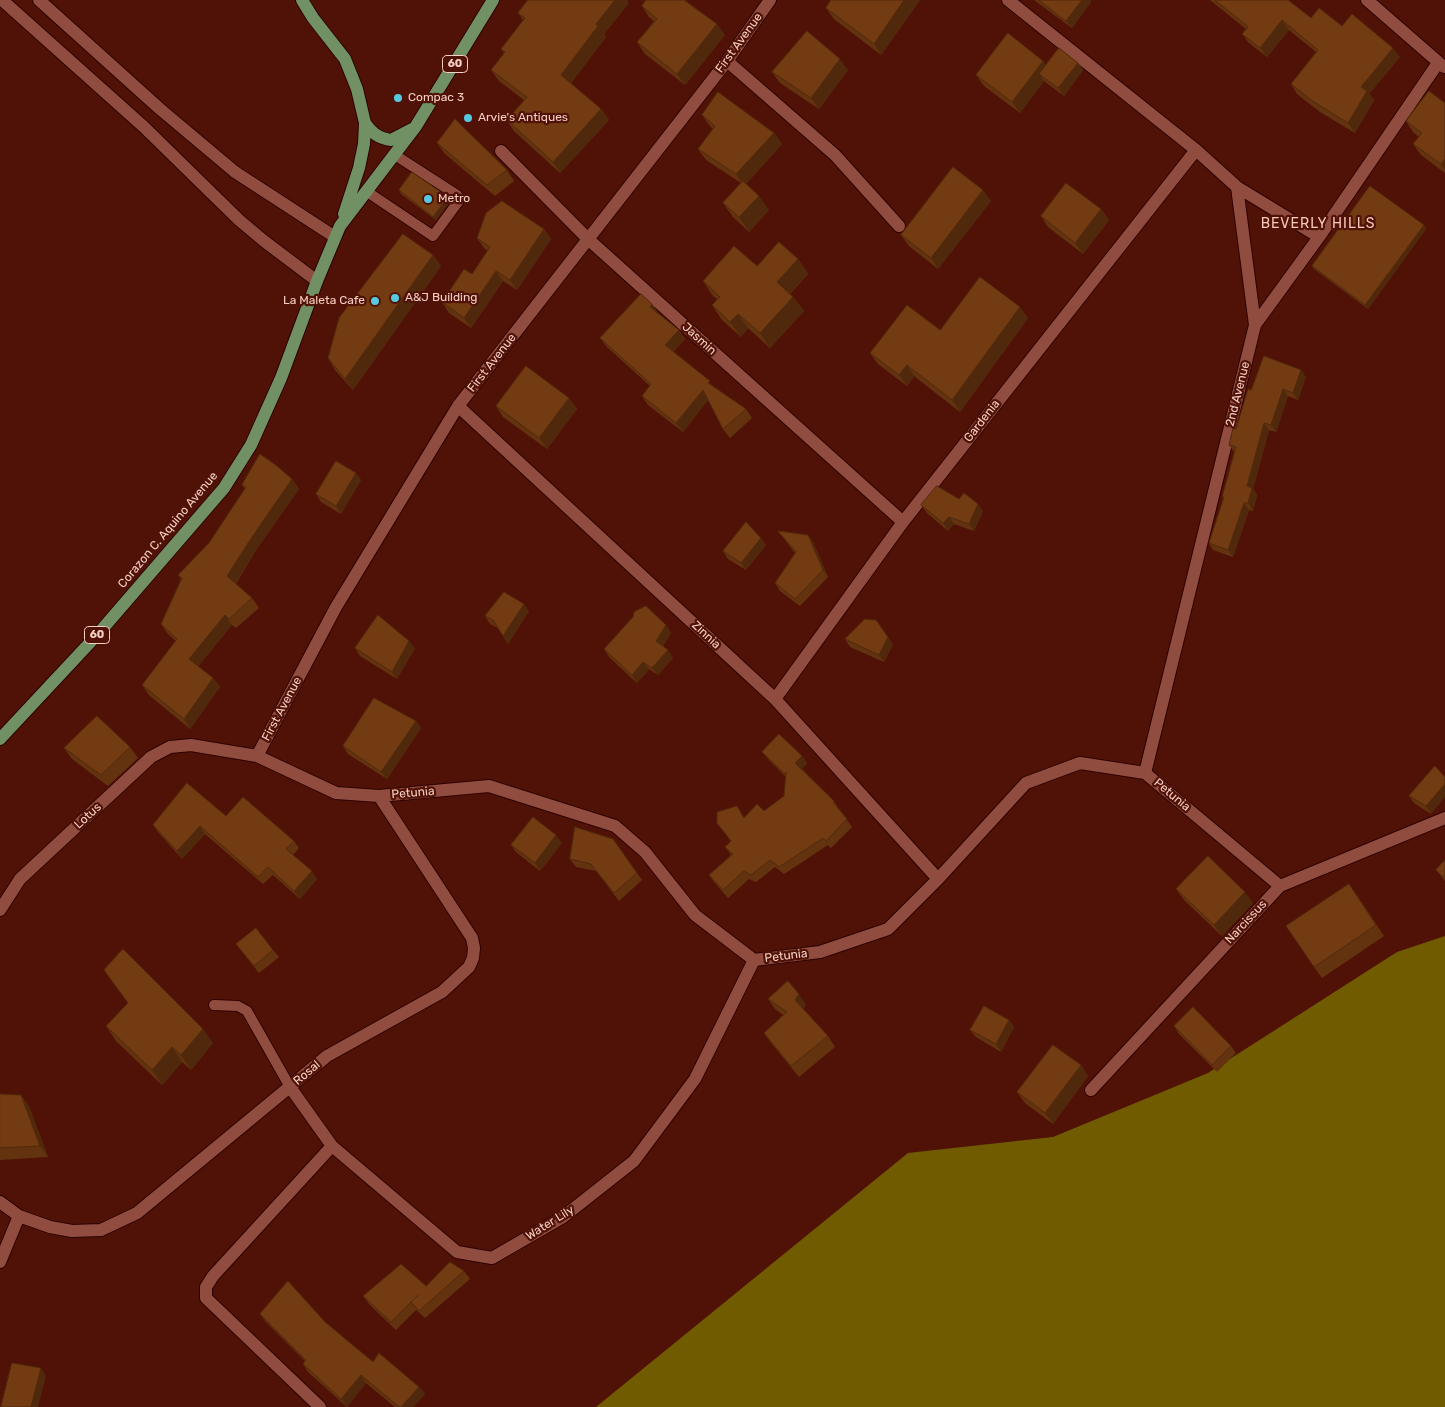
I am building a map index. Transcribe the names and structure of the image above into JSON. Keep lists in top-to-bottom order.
{
  "streets": {
    "main road": ["60", "Corazon C. Aquino Avenue"],
    "street": [
      "First Avenue",
      "Jasmin",
      "2nd Avenue",
      "Gardenia",
      "Zinnia",
      "Petunia",
      "Lotus",
      "Narcissus",
      "Rosal",
      "Water Lily"
    ]
  },
  "crossings": [
    ["First Avenue", "Jasmin"],
    ["First Avenue", "Zinnia"],
    ["First Avenue", "Petunia"],
    ["60", "Corazon C. Aquino Avenue"],
    ["Jasmin", "Gardenia"],
    ["2nd Avenue", "Petunia"],
    ["Gardenia", "Zinnia"],
    ["Zinnia", "Petunia"],
    ["Petunia", "Lotus"],
    ["Petunia", "Narcissus"],
    ["Petunia", "Rosal"],
    ["Petunia", "Water Lily"],
    ["Rosal", "Water Lily"]
  ],
  "districts": ["BEVERLY HILLS"],
  "places": [
    "Compac 3",
    "Arvie's Antiques",
    "Metro",
    "A&J Building",
    "La Maleta Cafe"
  ]
}
